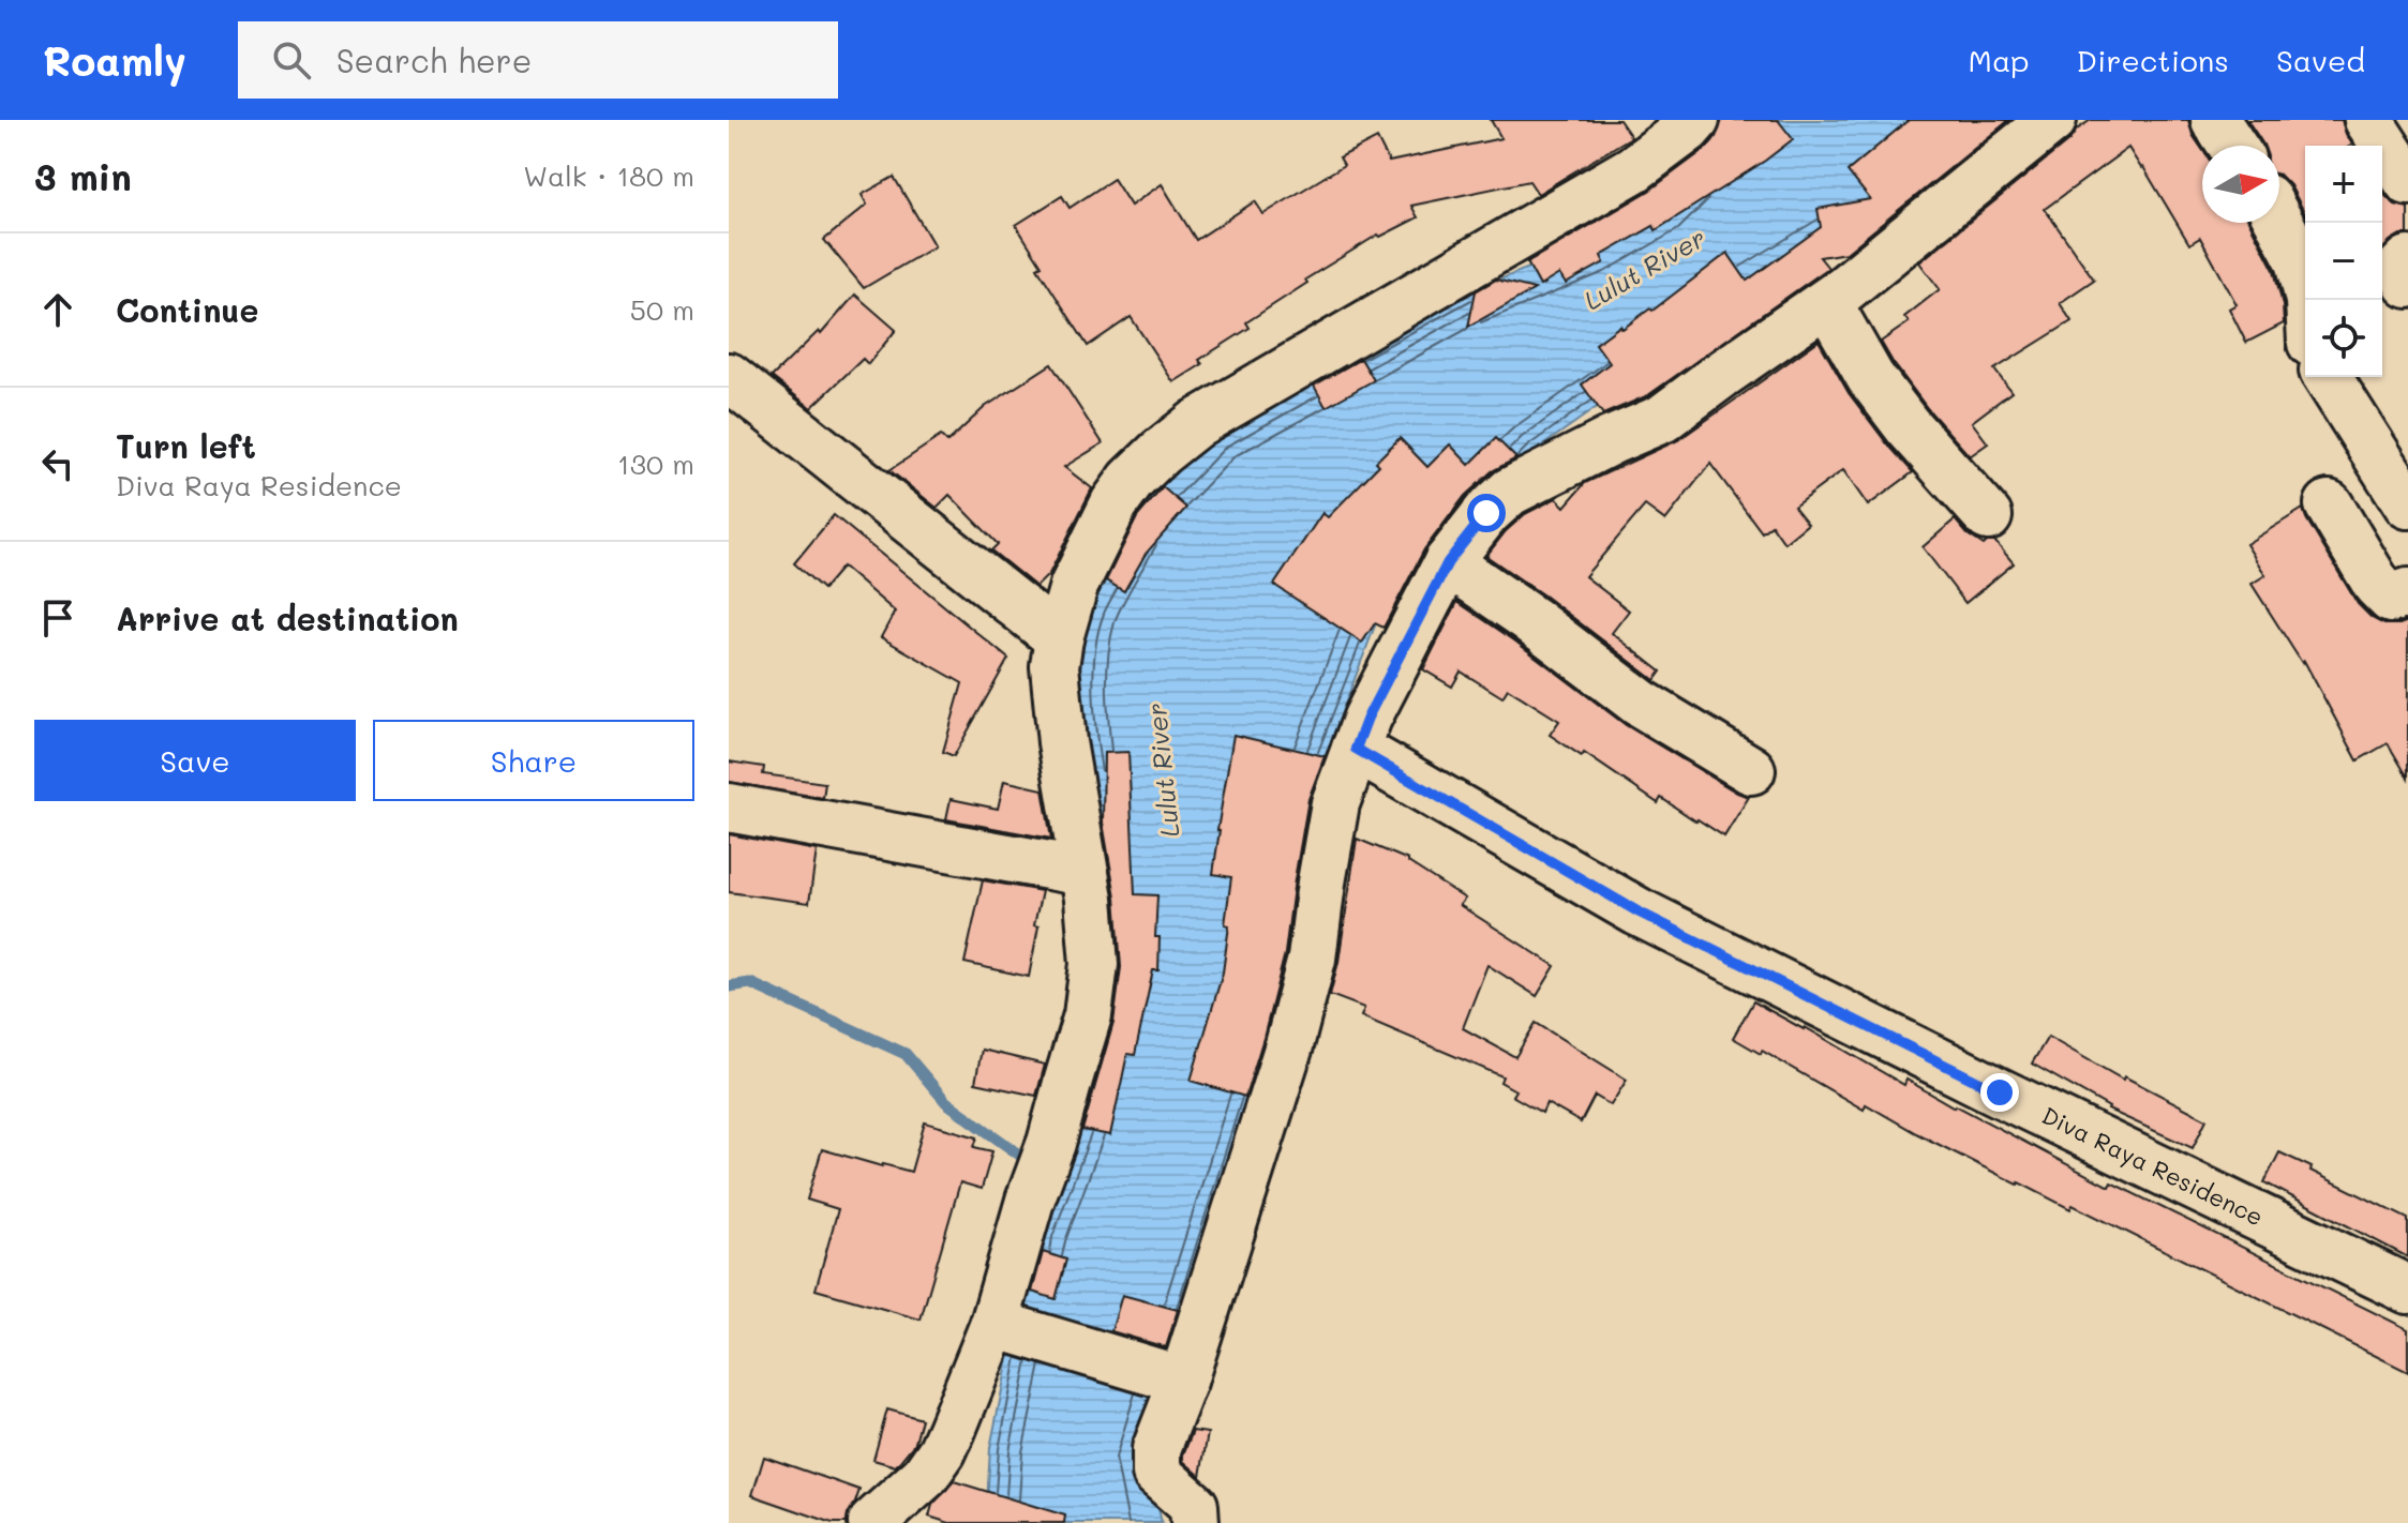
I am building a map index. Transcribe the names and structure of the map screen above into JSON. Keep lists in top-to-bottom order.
{
  "streets": {
    "street": ["Diva Raya Residence"]
  },
  "water": ["Lulut River"],
  "north": "right",
  "page": {
    "header": "Roamly",
    "search": "Search here",
    "nav": ["Map", "Directions", "Saved"],
    "heading": ["3 min", "Walk · 180 m"],
    "map_buttons": ["+", "−"],
    "list": [
      ["Continue", "50 m"],
      ["Turn left", "Diva Raya Residence", "130 m"],
      "Arrive at destination"
    ],
    "buttons": ["Save", "Share"]
  }
}
